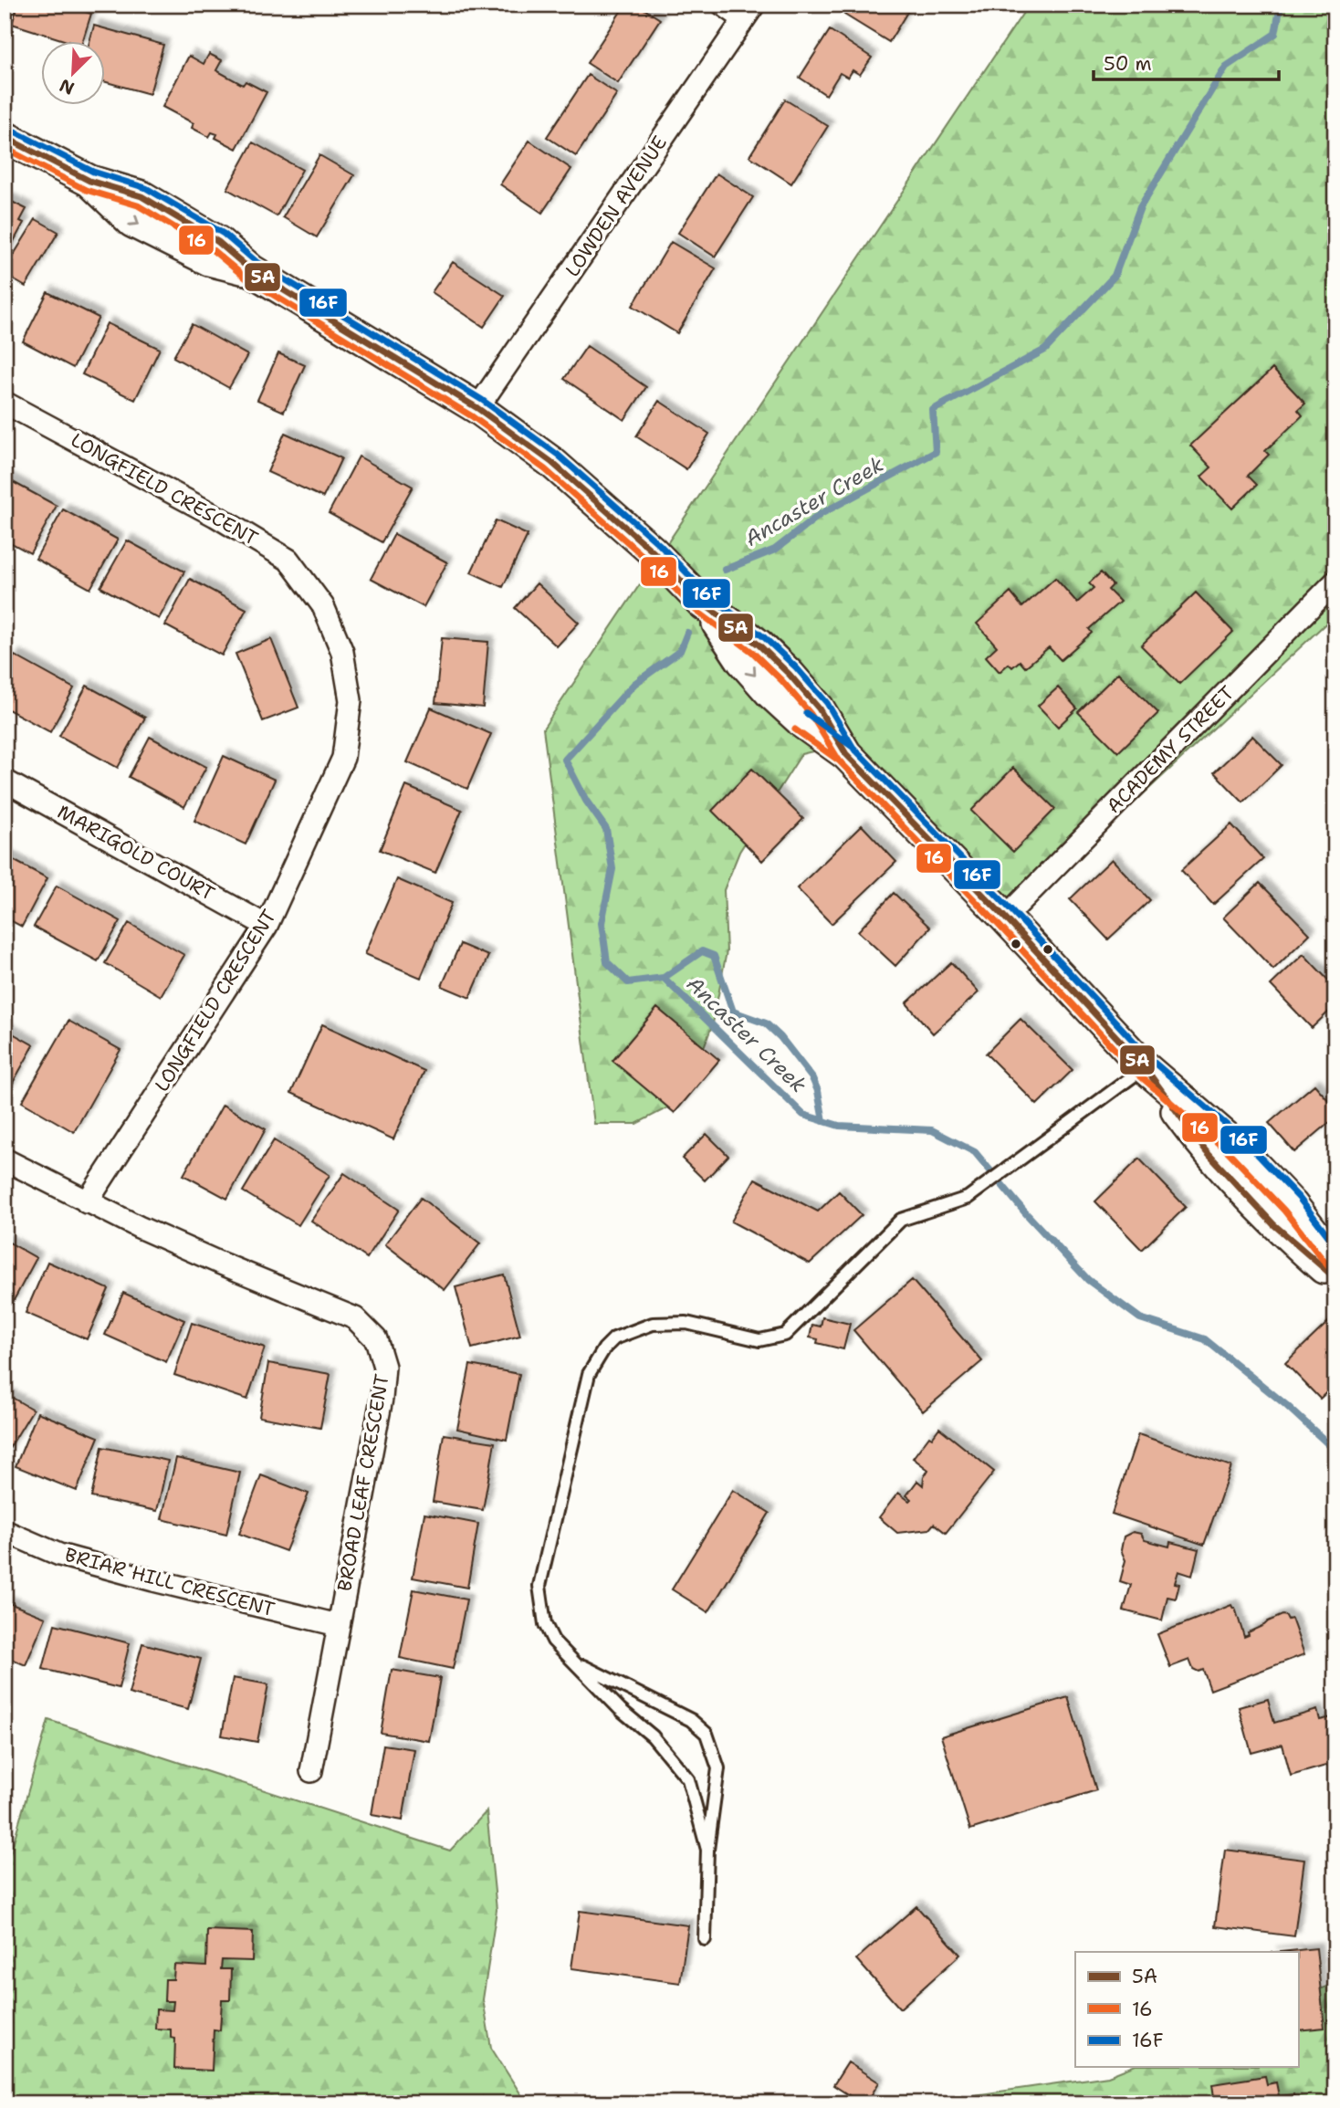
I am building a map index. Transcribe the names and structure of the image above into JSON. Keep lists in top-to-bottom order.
{
  "streets": {
    "street": [
      "LOWDEN AVENUE",
      "LONGFIELD CRESCENT",
      "ACADEMY STREET",
      "MARIGOLD COURT",
      "BROAD LEAF CRESCENT",
      "BRIAR HILL CRESCENT"
    ]
  },
  "crossings": [
    ["LONGFIELD CRESCENT", "MARIGOLD COURT"],
    ["LONGFIELD CRESCENT", "BROAD LEAF CRESCENT"],
    ["BROAD LEAF CRESCENT", "BRIAR HILL CRESCENT"]
  ],
  "water": ["Ancaster Creek"],
  "lines": ["transit line 16F", "transit line 5A", "transit line 16"],
  "legend": ["5A", "16", "16F"],
  "scale_bar": "50 m",
  "north": "bottom left"
}
